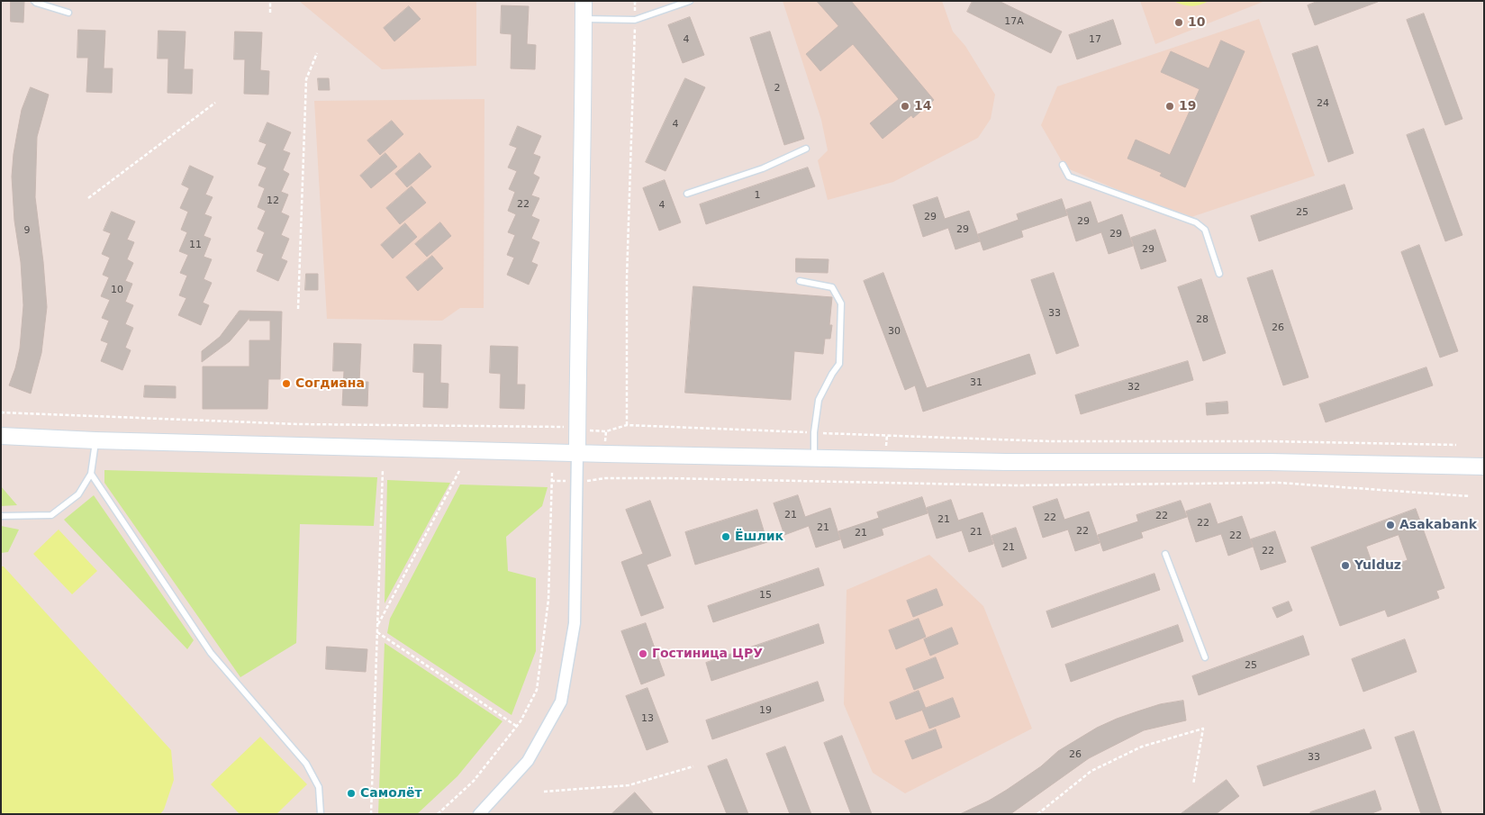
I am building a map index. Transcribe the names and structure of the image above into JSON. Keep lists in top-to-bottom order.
{
  "places": [
    "10",
    "14",
    "19",
    "Согдиана",
    "Asakabank",
    "Ёшлик",
    "Yulduz",
    "Гостиница ЦРУ",
    "Самолёт"
  ],
  "house_numbers": [
    "17A",
    "4",
    "17",
    "2",
    "24",
    "4",
    "1",
    "12",
    "22",
    "4",
    "25",
    "29",
    "29",
    "29",
    "9",
    "29",
    "11",
    "29",
    "10",
    "33",
    "28",
    "26",
    "30",
    "31",
    "32",
    "21",
    "22",
    "22",
    "21",
    "22",
    "21",
    "22",
    "21",
    "21",
    "22",
    "21",
    "22",
    "15",
    "25",
    "19",
    "13",
    "26",
    "33"
  ]
}
